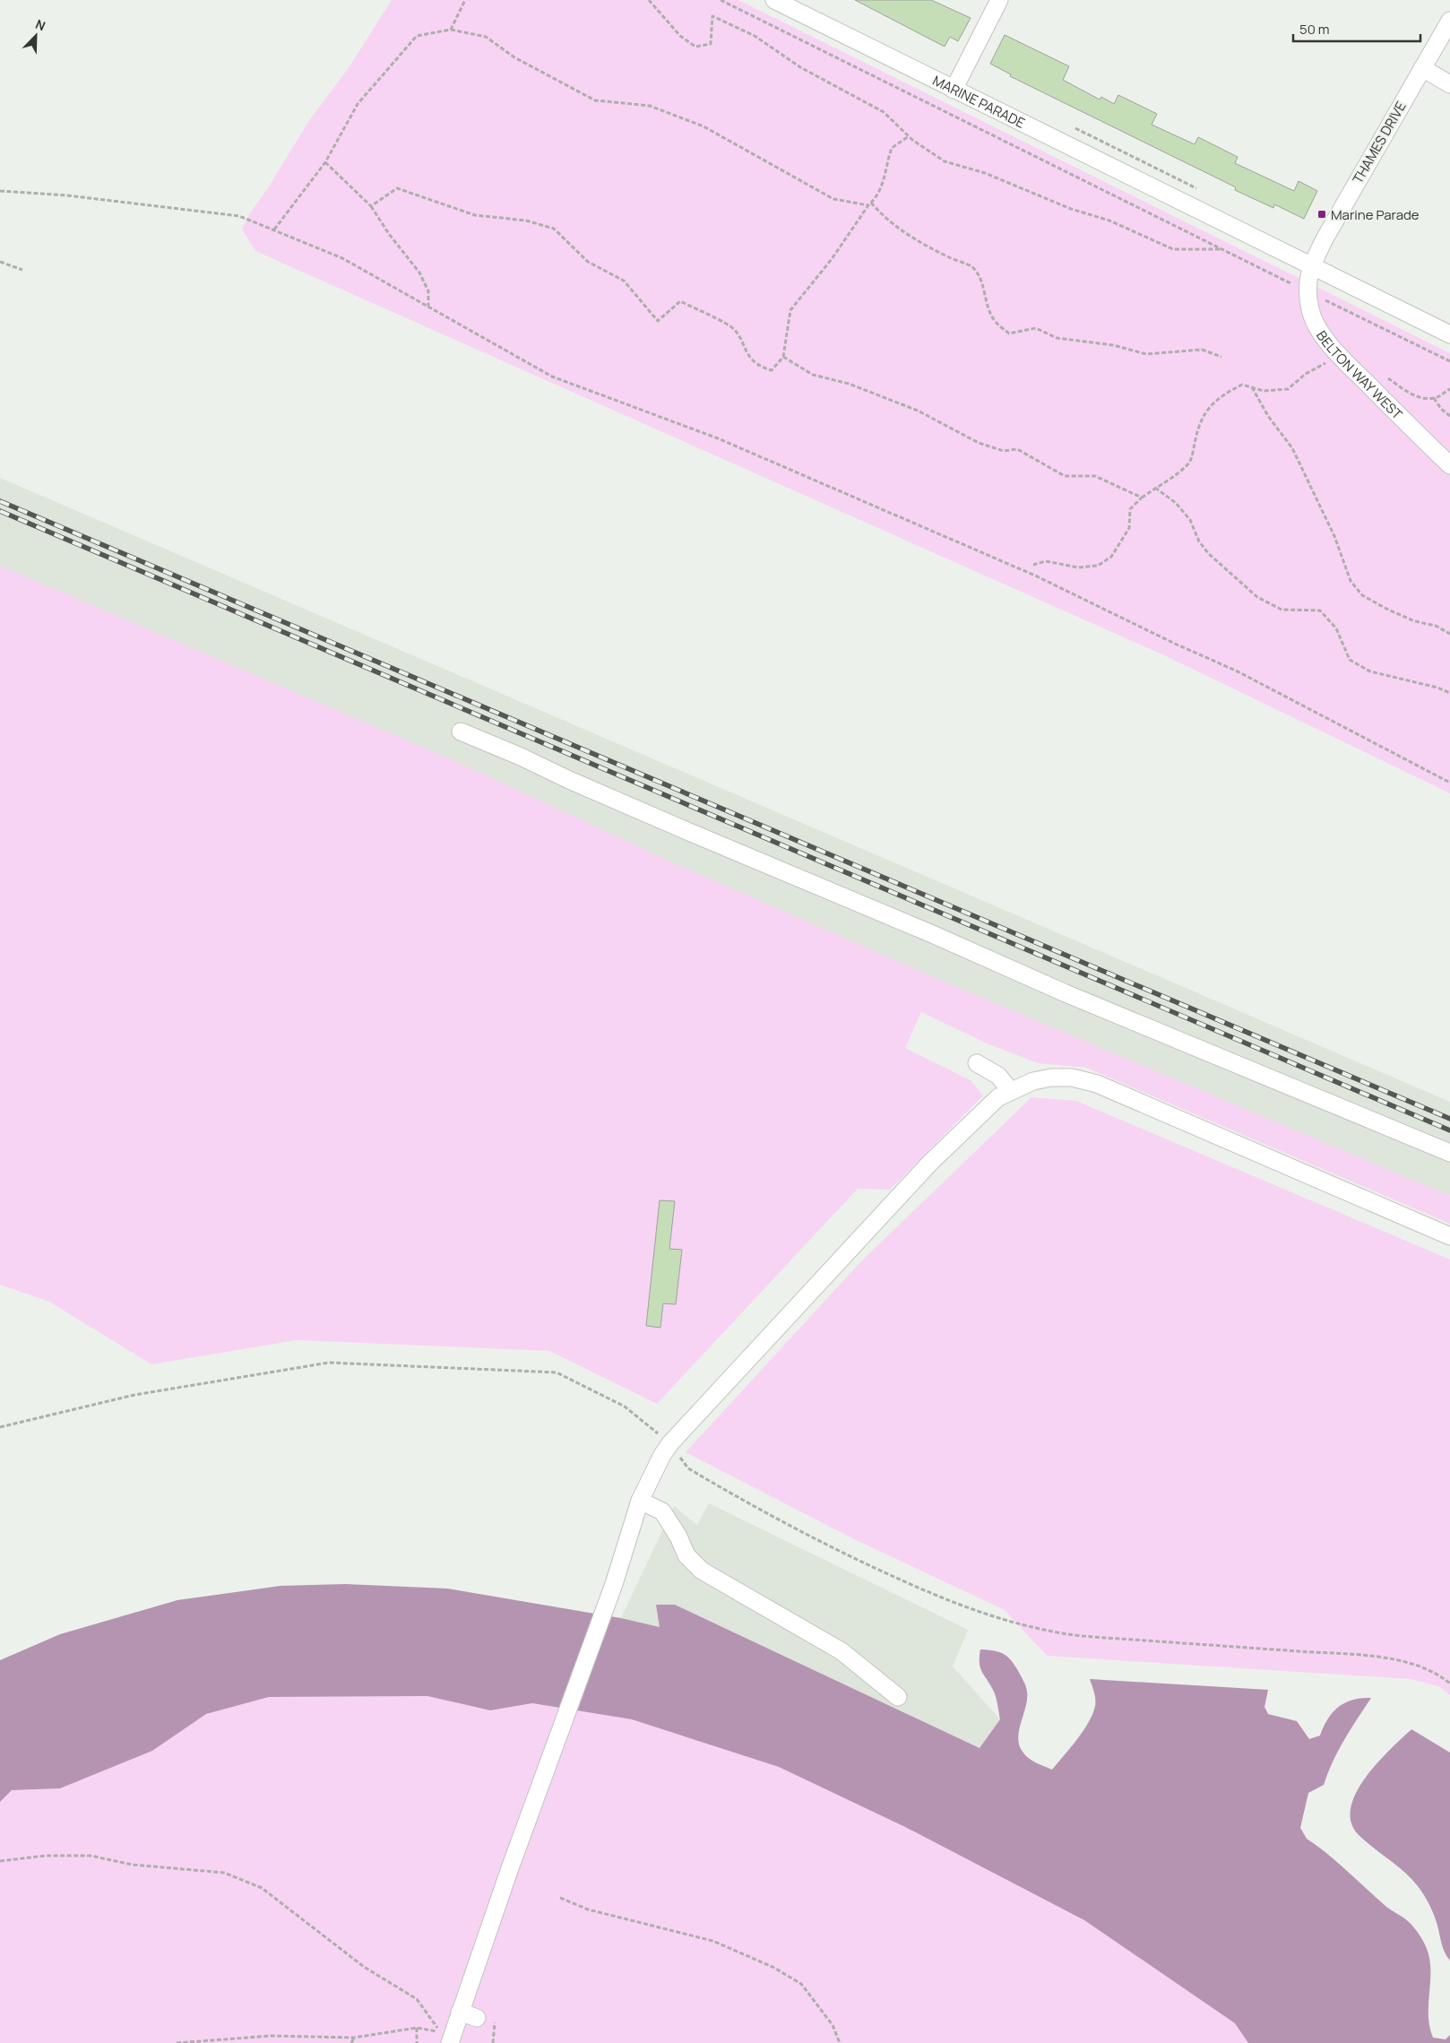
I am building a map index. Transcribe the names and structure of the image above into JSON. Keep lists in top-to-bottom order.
{
  "streets": {
    "street": ["MARINE PARADE", "THAMES DRIVE", "BELTON WAY WEST"]
  },
  "crossings": [
    ["MARINE PARADE", "THAMES DRIVE"],
    ["MARINE PARADE", "BELTON WAY WEST"],
    ["THAMES DRIVE", "BELTON WAY WEST"]
  ],
  "places": {
    "transit": ["Marine Parade"]
  },
  "scale_bar": "50 m",
  "north": "top right"
}
